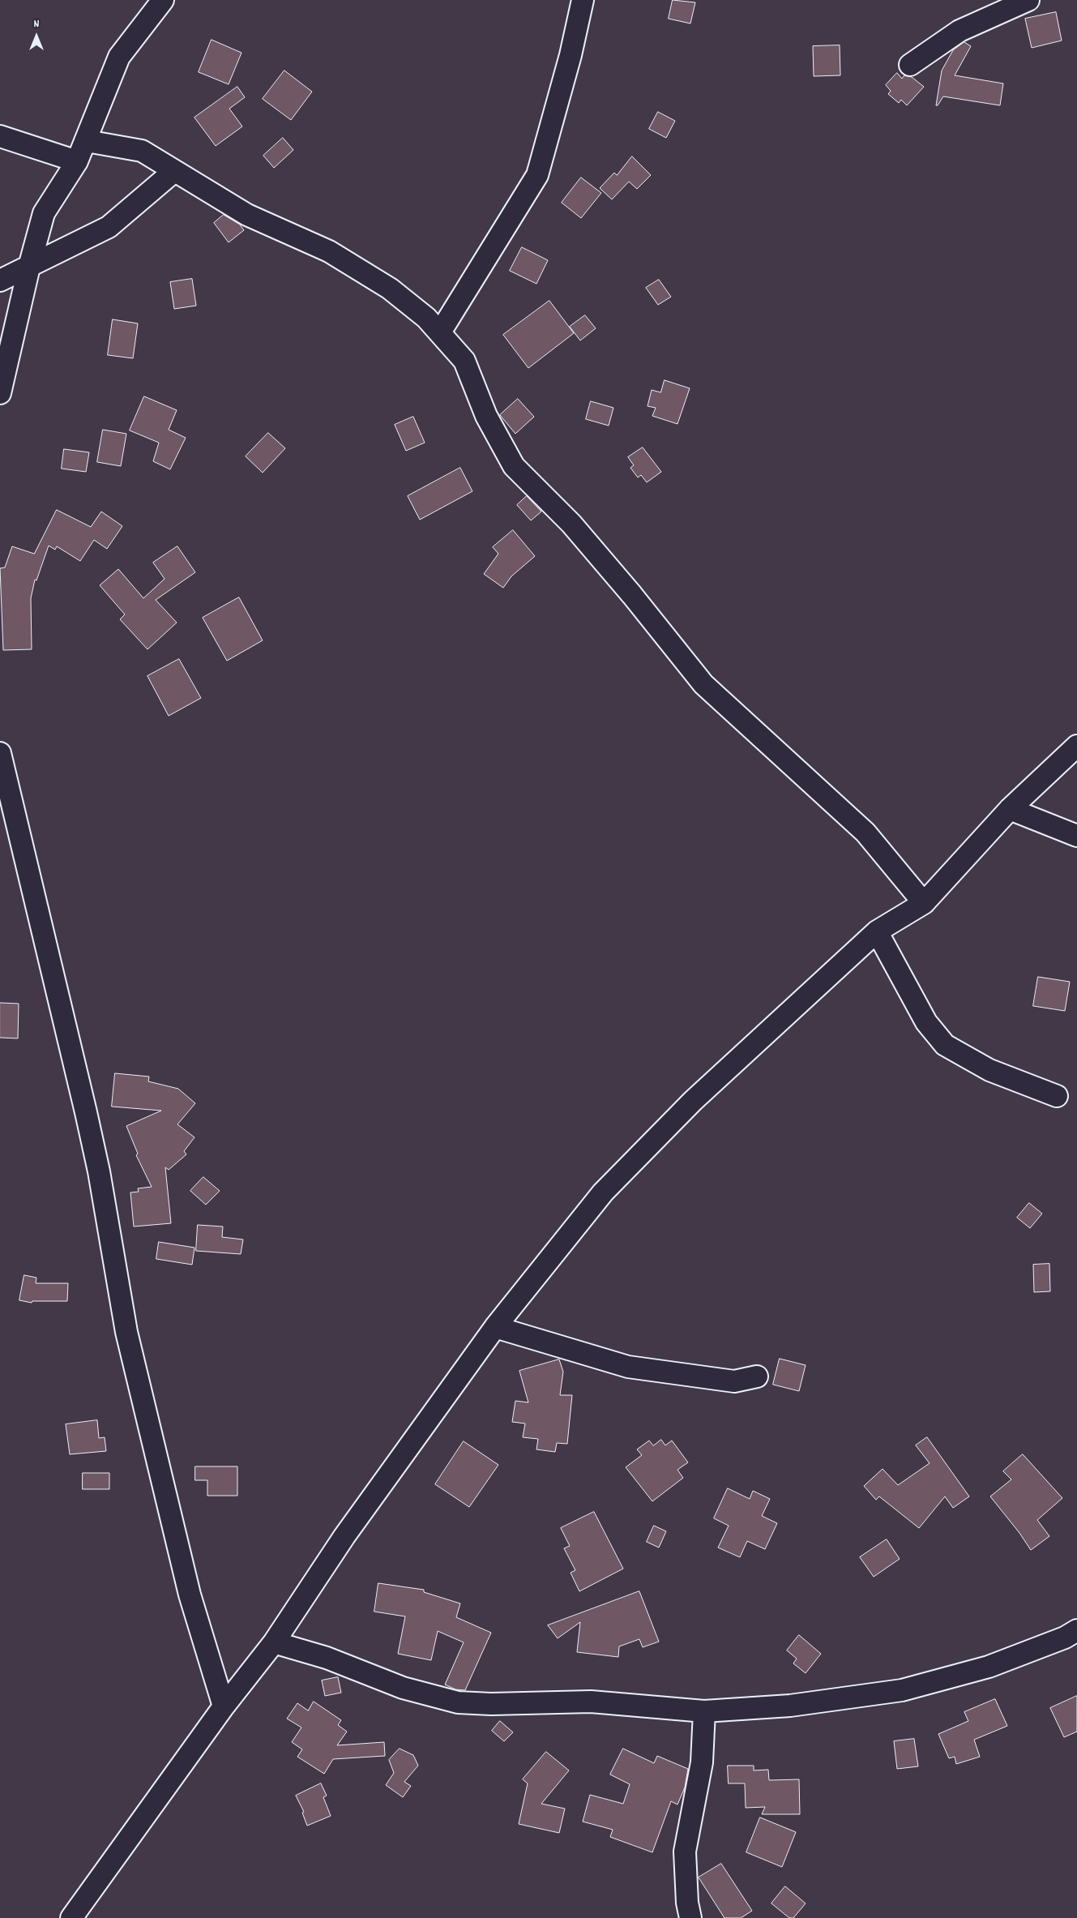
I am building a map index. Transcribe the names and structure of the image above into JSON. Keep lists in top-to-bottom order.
{
  "north": "top"
}
